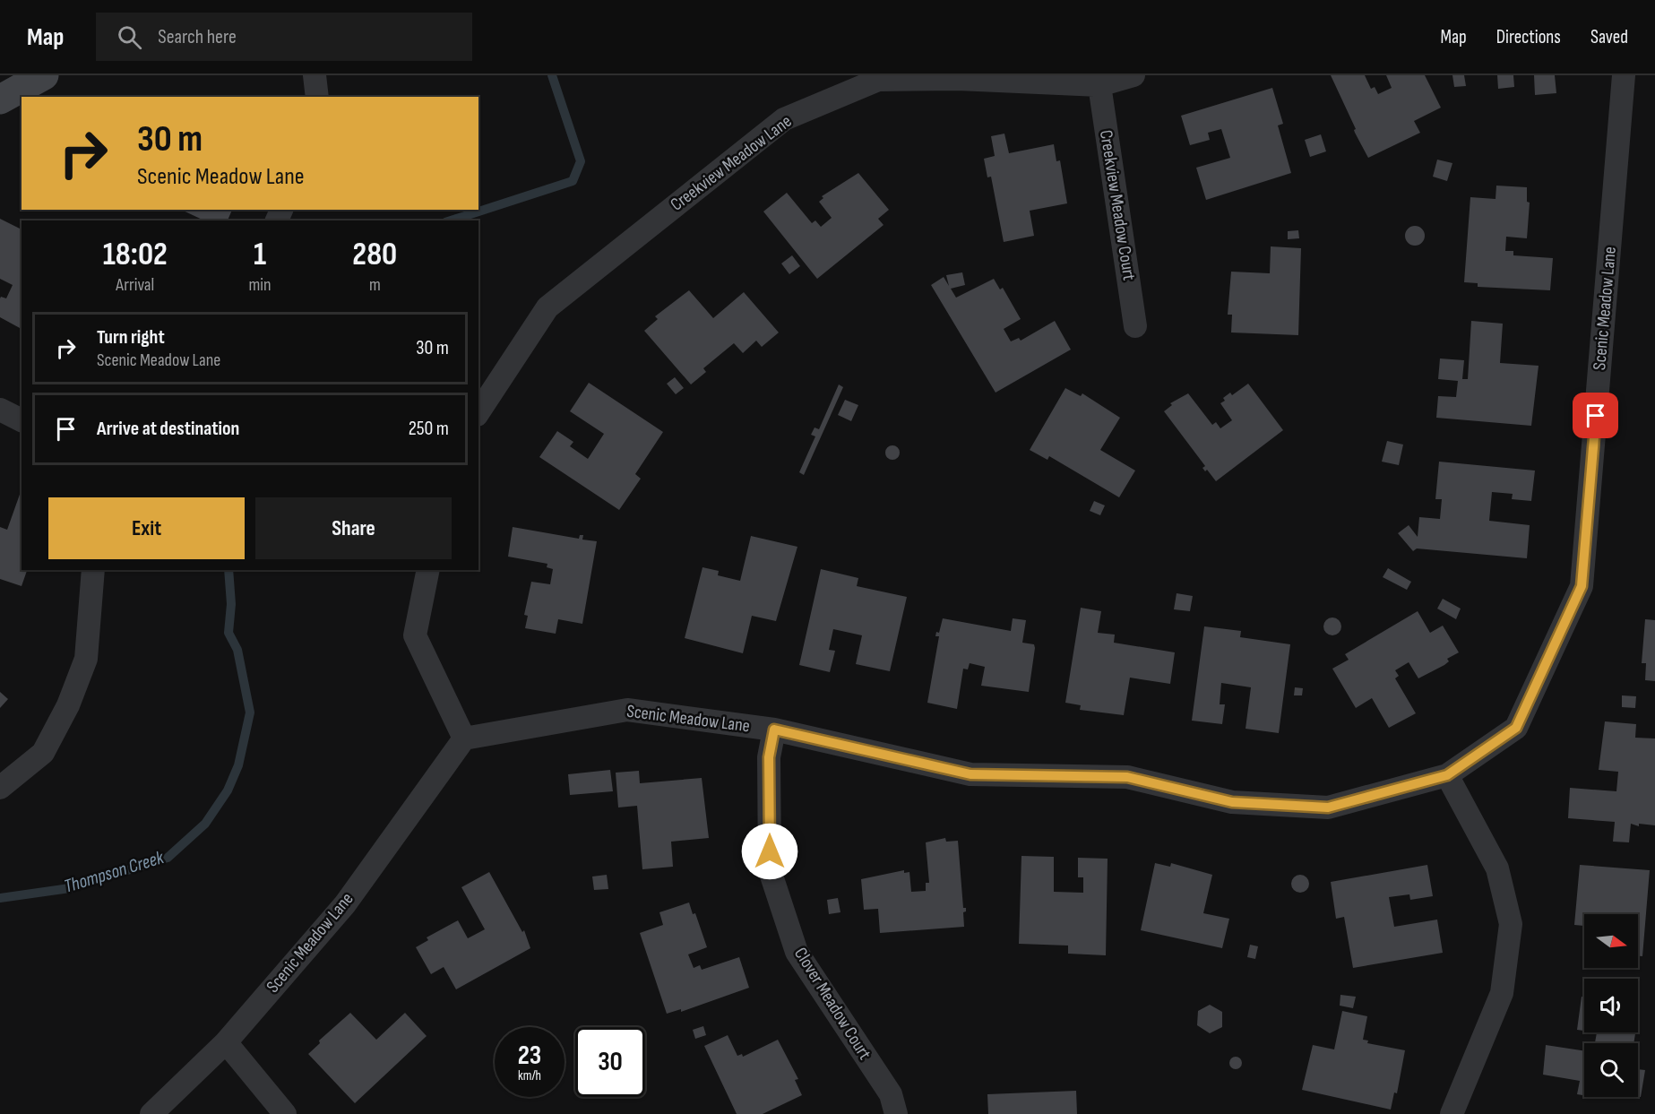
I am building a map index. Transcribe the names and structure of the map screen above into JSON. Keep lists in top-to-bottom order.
{
  "streets": {
    "street": [
      "Creekview Meadow Lane",
      "Creekview Meadow Court",
      "Scenic Meadow Lane",
      "Clover Meadow Court"
    ]
  },
  "crossings": [
    ["Creekview Meadow Lane", "Creekview Meadow Court"],
    ["Scenic Meadow Lane", "Clover Meadow Court"]
  ],
  "water": ["Thompson Creek"],
  "north": "right",
  "page": {
    "header": "Map",
    "search": "Search here",
    "nav": ["Map", "Directions", "Saved"],
    "turn": ["30 m", "Scenic Meadow Lane"],
    "eta": [
      "18:02",
      "Arrival",
      "1",
      "min",
      "280",
      "m"
    ],
    "list": [
      {
        "name": "Turn right",
        "note": "Scenic Meadow Lane",
        "value": "30 m"
      },
      {
        "name": "Arrive at destination",
        "value": "250 m"
      }
    ],
    "buttons": ["Exit", "Share"],
    "speed": "23 km/h",
    "limit": "30"
  }
}
